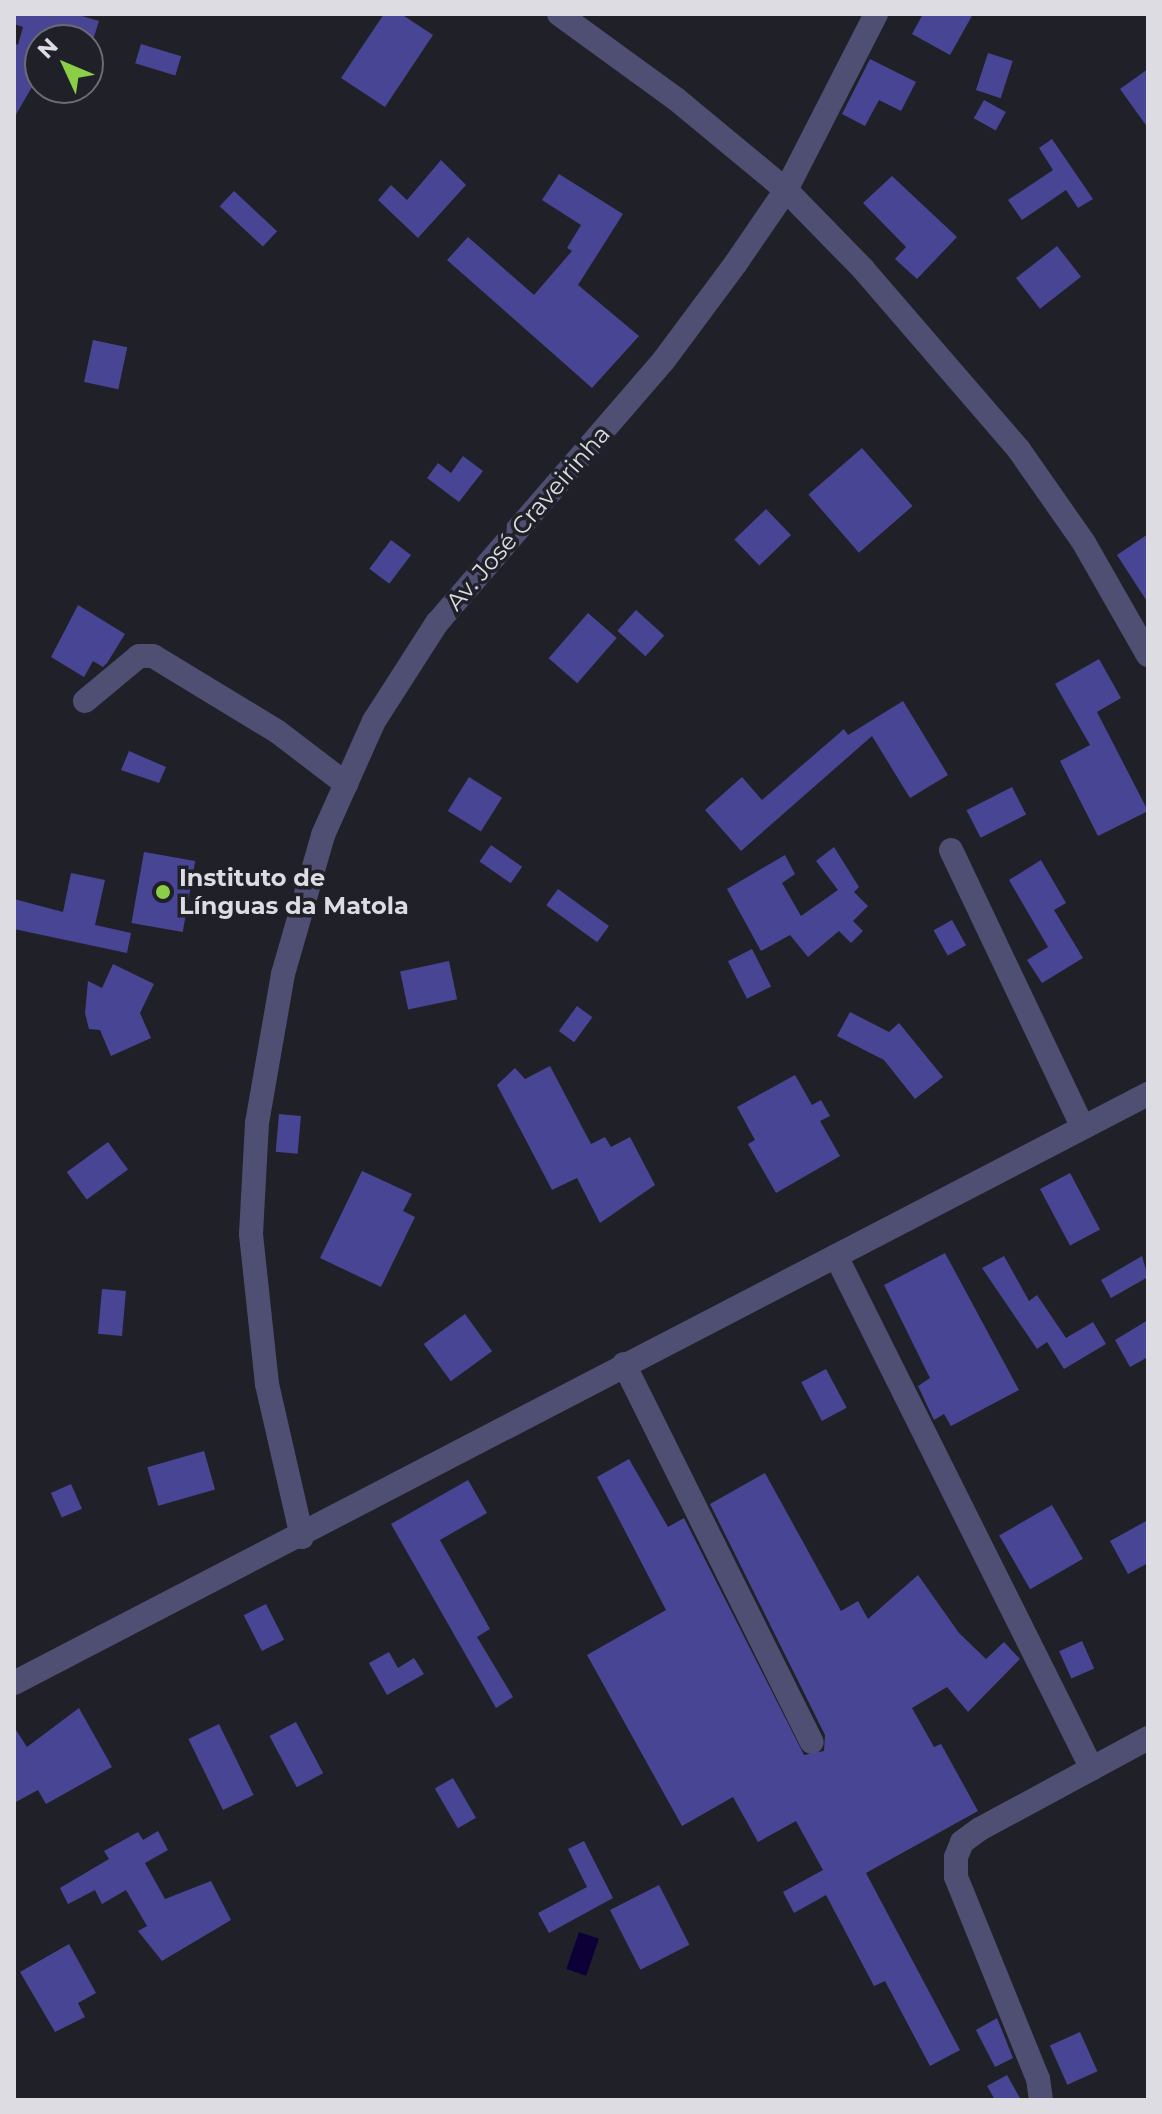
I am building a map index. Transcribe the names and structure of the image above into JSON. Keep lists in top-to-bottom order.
{
  "streets": {
    "street": ["Av. José Craveirinha"]
  },
  "places": ["Instituto de Línguas da Matola"],
  "north": "top left"
}
